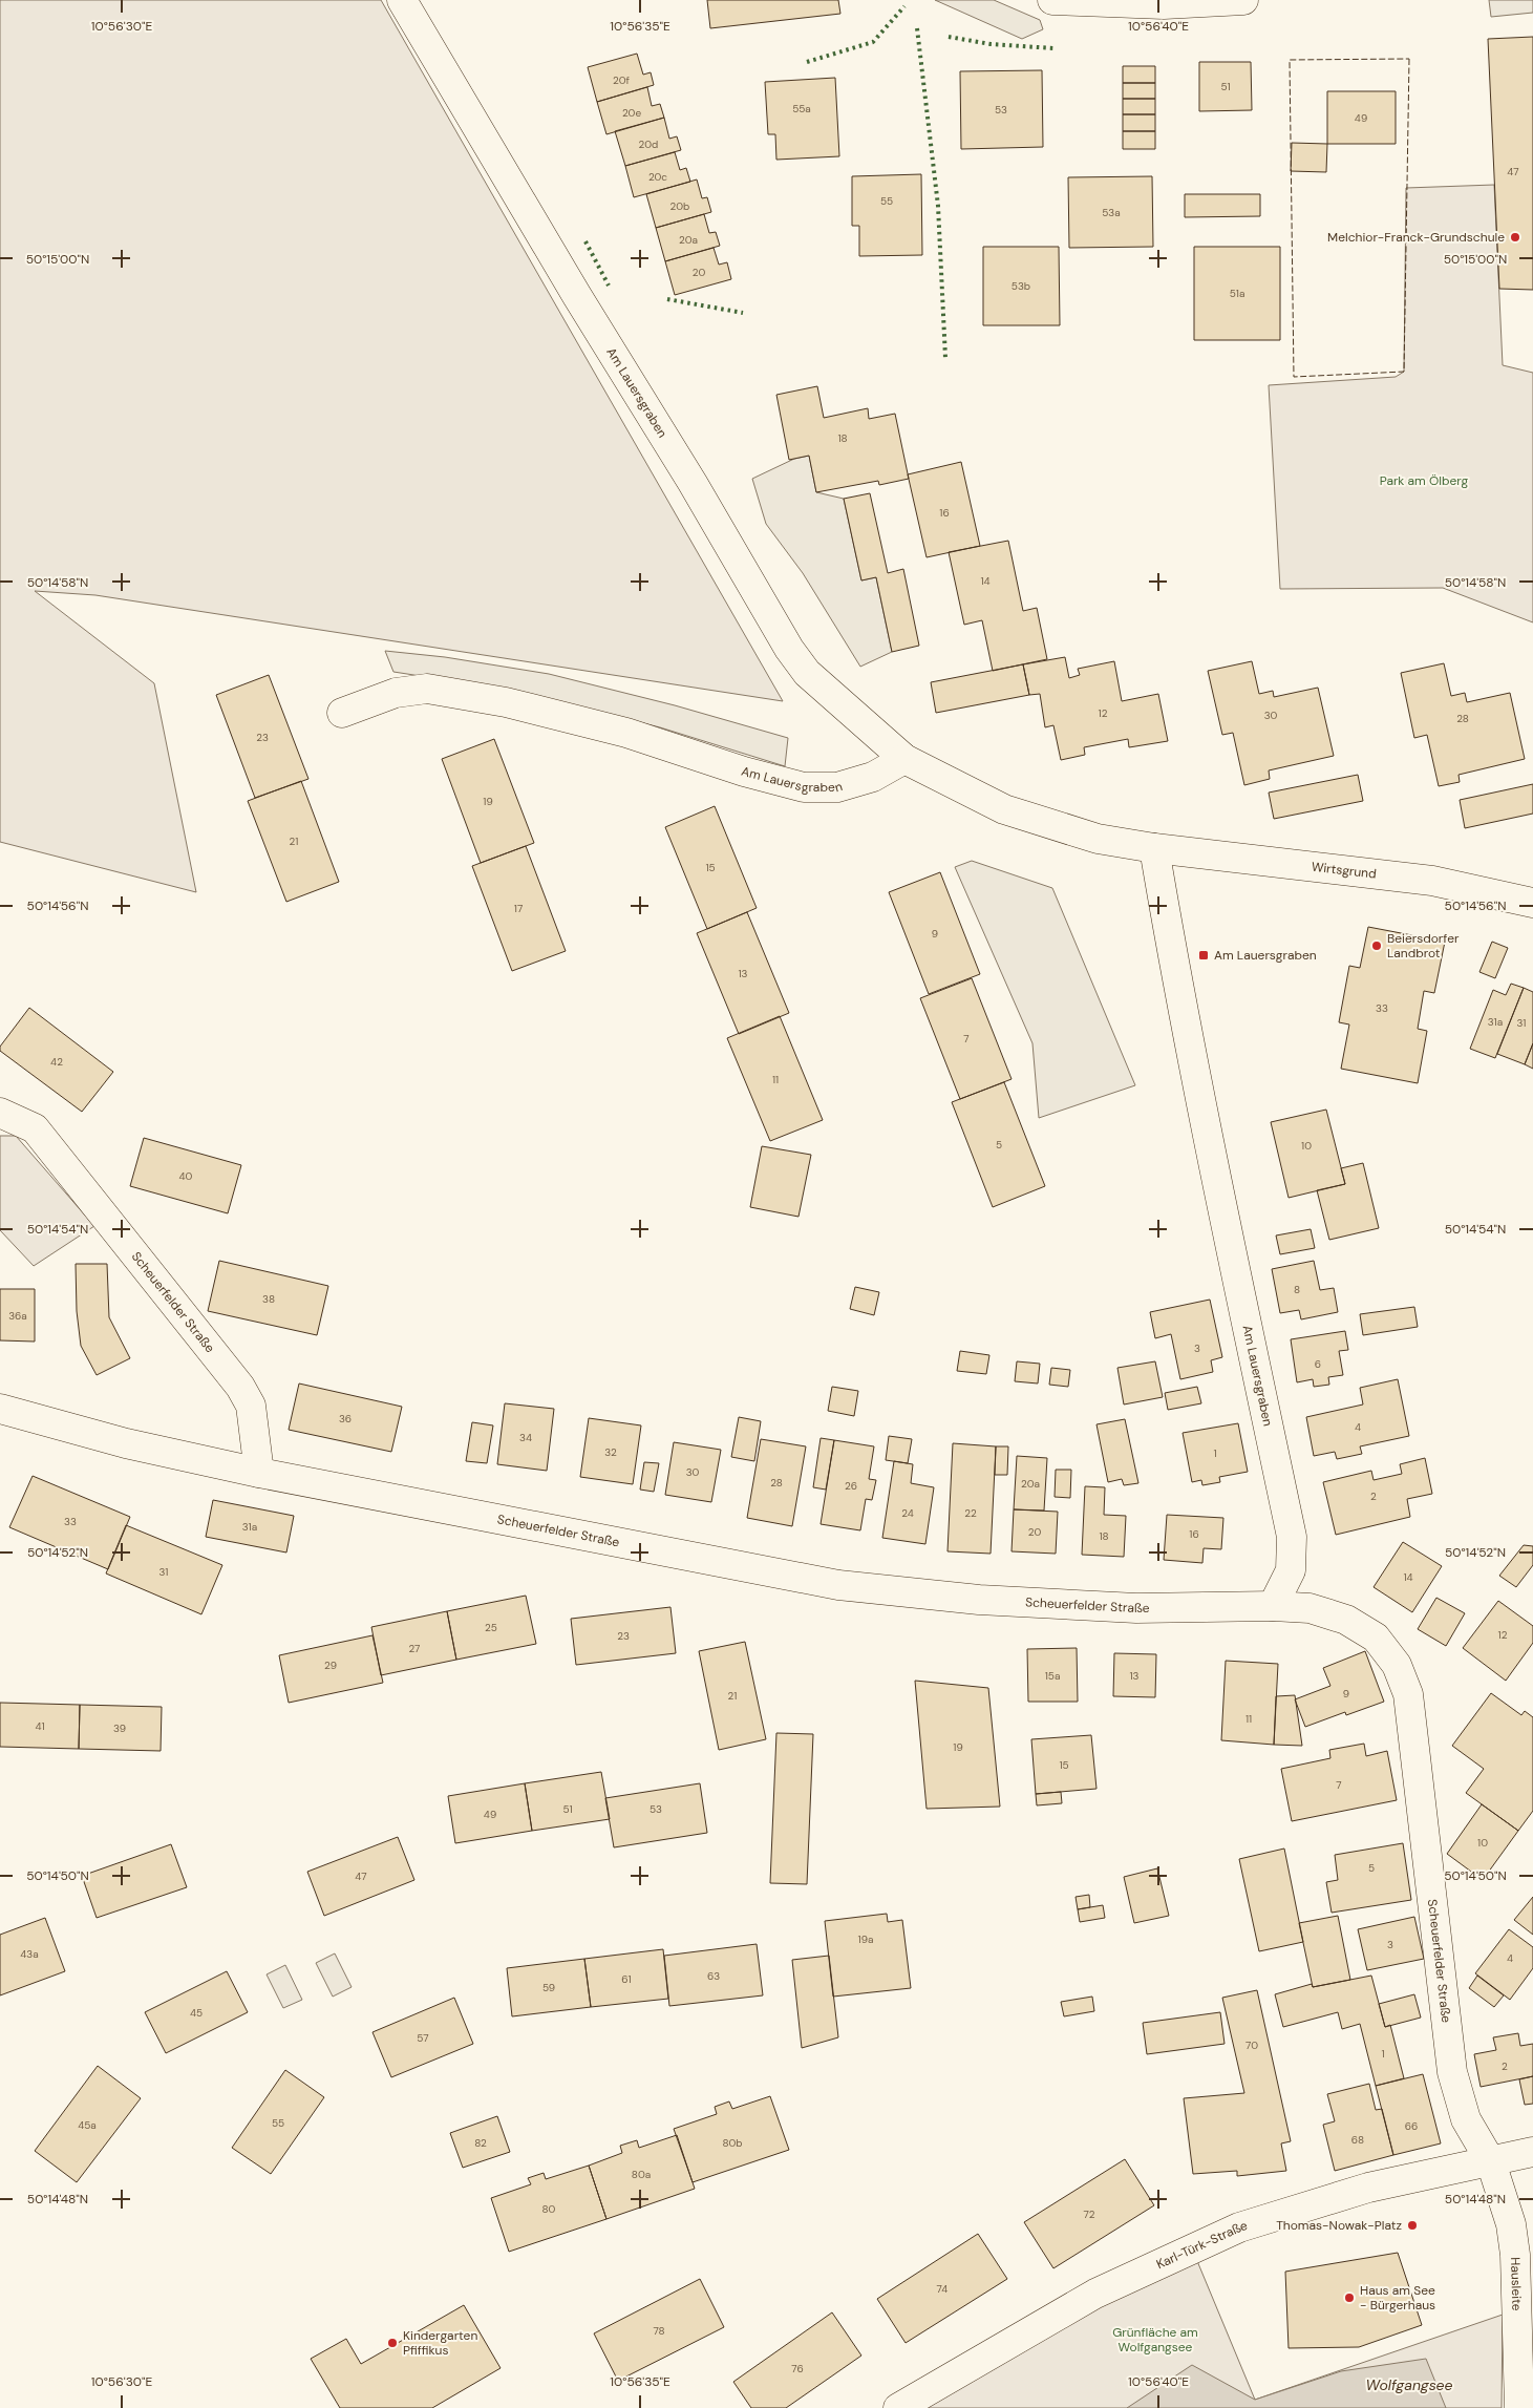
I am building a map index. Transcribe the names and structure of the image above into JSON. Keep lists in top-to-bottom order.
{
  "streets": {
    "street": [
      "Am Lauersgraben",
      "Wirtsgrund",
      "Scheuerfelder Straße",
      "Karl-Türk-Straße",
      "Hausleite"
    ]
  },
  "crossings": [
    ["Am Lauersgraben", "Wirtsgrund"],
    ["Am Lauersgraben", "Scheuerfelder Straße"],
    ["Scheuerfelder Straße", "Karl-Türk-Straße"],
    ["Scheuerfelder Straße", "Hausleite"],
    ["Karl-Türk-Straße", "Hausleite"]
  ],
  "water": ["Wolfgangsee"],
  "parks": ["Park am Ölberg", "Grünfläche am Wolfgangsee"],
  "places": {
    "other": [
      "Melchior-Franck-Grundschule",
      "Beiersdorfer Landbrot",
      "Thomas-Nowak-Platz",
      "Haus am See - Bürgerhaus",
      "Kindergarten Pfiffikus"
    ],
    "transit": ["Am Lauersgraben"]
  },
  "house_numbers": [
    "20f",
    "51",
    "55a",
    "53",
    "20e",
    "49",
    "20d",
    "47",
    "20c",
    "55",
    "20b",
    "53a",
    "20a",
    "20",
    "53b",
    "51a",
    "18",
    "16",
    "14",
    "12",
    "30",
    "28",
    "23",
    "19",
    "21",
    "15",
    "17",
    "9",
    "13",
    "33",
    "31a",
    "31",
    "7",
    "42",
    "11",
    "5",
    "10",
    "40",
    "8",
    "38",
    "36a",
    "3",
    "6",
    "36",
    "4",
    "34",
    "32",
    "1",
    "30",
    "28",
    "20a",
    "26",
    "2",
    "24",
    "22",
    "33",
    "31a",
    "20",
    "16",
    "18",
    "31",
    "14",
    "25",
    "12",
    "23",
    "27",
    "29",
    "15a",
    "13",
    "9",
    "21",
    "11",
    "41",
    "39",
    "19",
    "15",
    "7",
    "51",
    "53",
    "49",
    "10",
    "5",
    "47",
    "19a",
    "3",
    "43a",
    "4",
    "63",
    "61",
    "59",
    "45",
    "57",
    "70",
    "1",
    "2",
    "55",
    "45a",
    "66",
    "68",
    "82",
    "80b",
    "80a",
    "80",
    "72",
    "74",
    "78",
    "76"
  ],
  "coordinates": [
    "10°56'30\"E",
    "10°56'35\"E",
    "10°56'40\"E",
    "50°15'00\"N",
    "50°14'58\"N",
    "50°14'56\"N",
    "50°14'54\"N",
    "50°14'52\"N",
    "50°14'50\"N",
    "50°14'48\"N"
  ]
}
